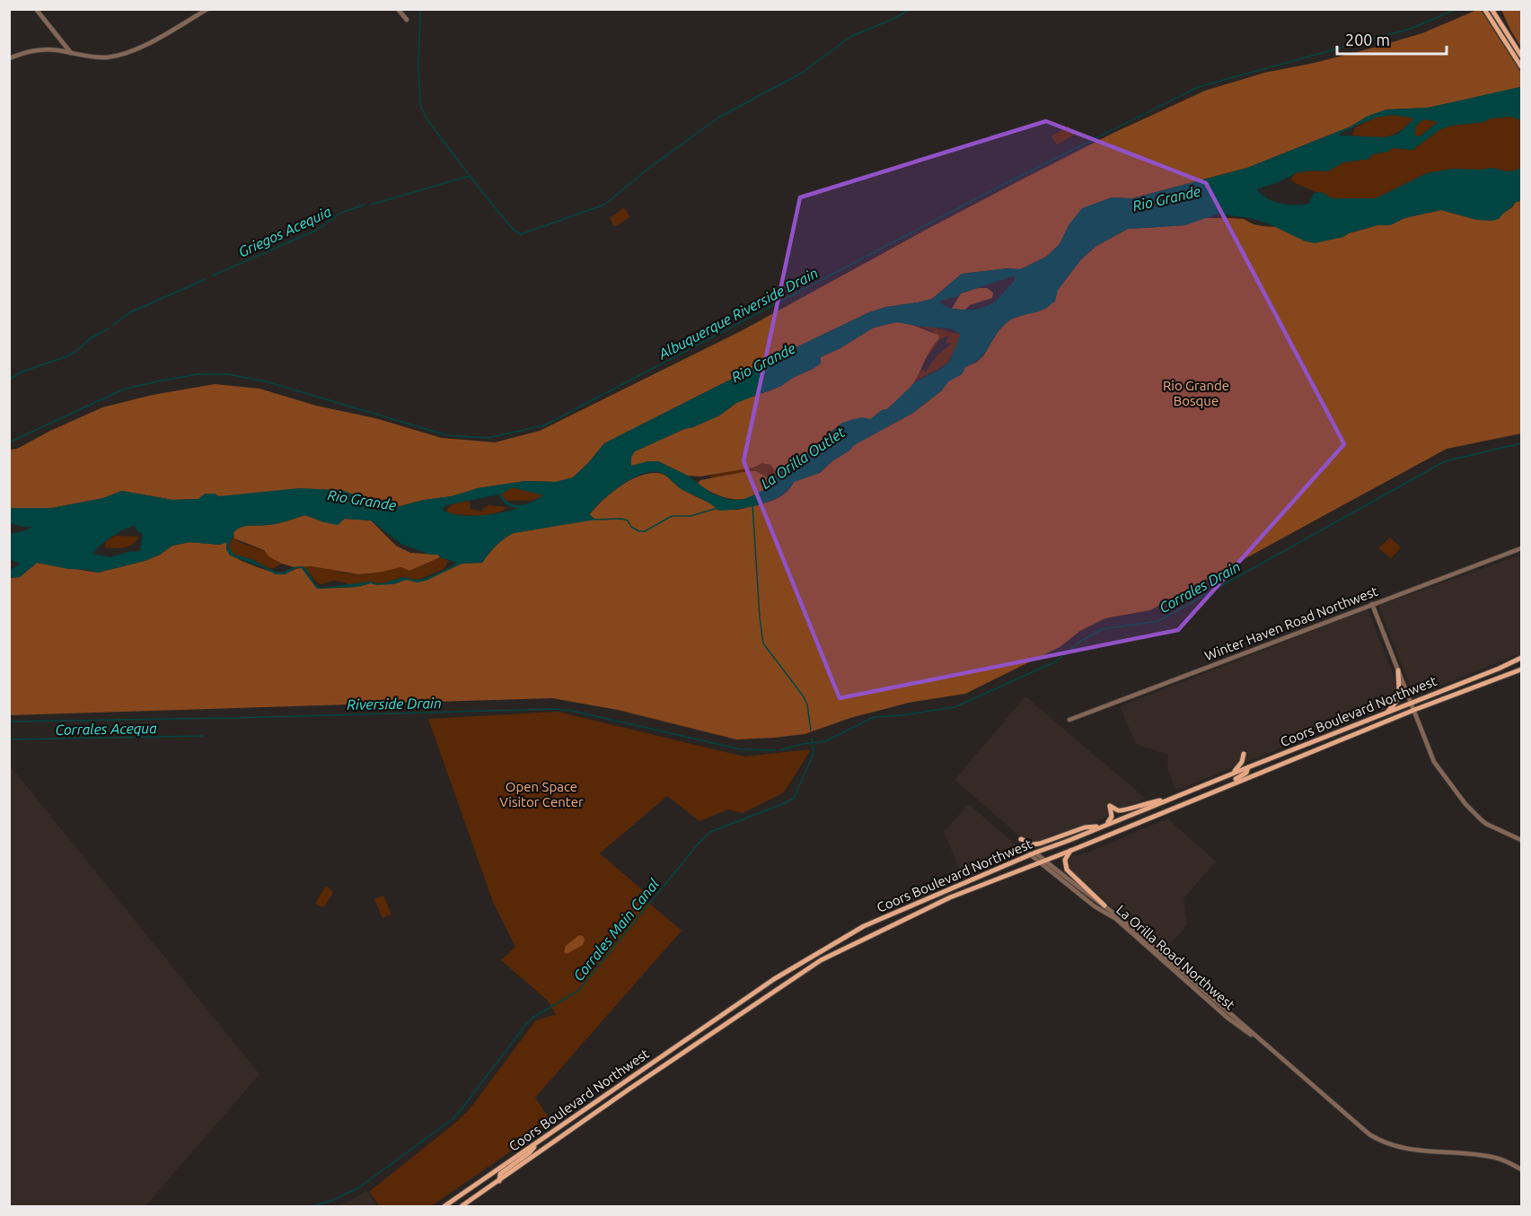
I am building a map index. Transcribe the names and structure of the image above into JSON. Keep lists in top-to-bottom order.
{
  "streets": {
    "main road": ["Coors Boulevard Northwest"],
    "street": ["Winter Haven Road Northwest", "La Orilla Road Northwest"]
  },
  "crossings": [
    ["Coors Boulevard Northwest", "La Orilla Road Northwest"]
  ],
  "water": [
    "Rio Grande",
    "Griegos Acequia",
    "Albuquerque Riverside Drain",
    "La Orilla Outlet",
    "Corrales Drain",
    "Riverside Drain",
    "Corrales Acequa",
    "Corrales Main Canal"
  ],
  "parks": ["Rio Grande Bosque", "Open Space Visitor Center"],
  "scale_bar": "200 m"
}
